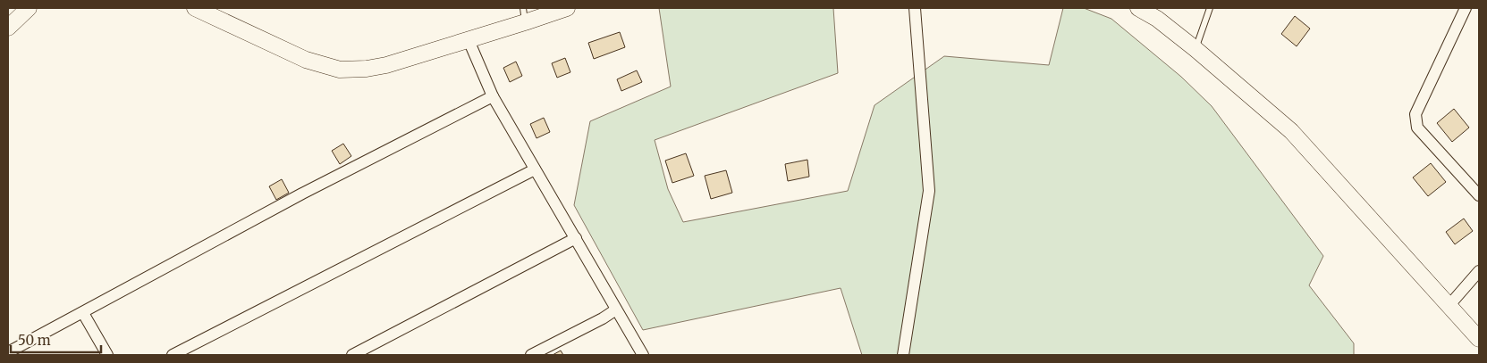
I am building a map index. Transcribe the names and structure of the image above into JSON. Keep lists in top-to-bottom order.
{
  "scale_bar": "50 m"
}
